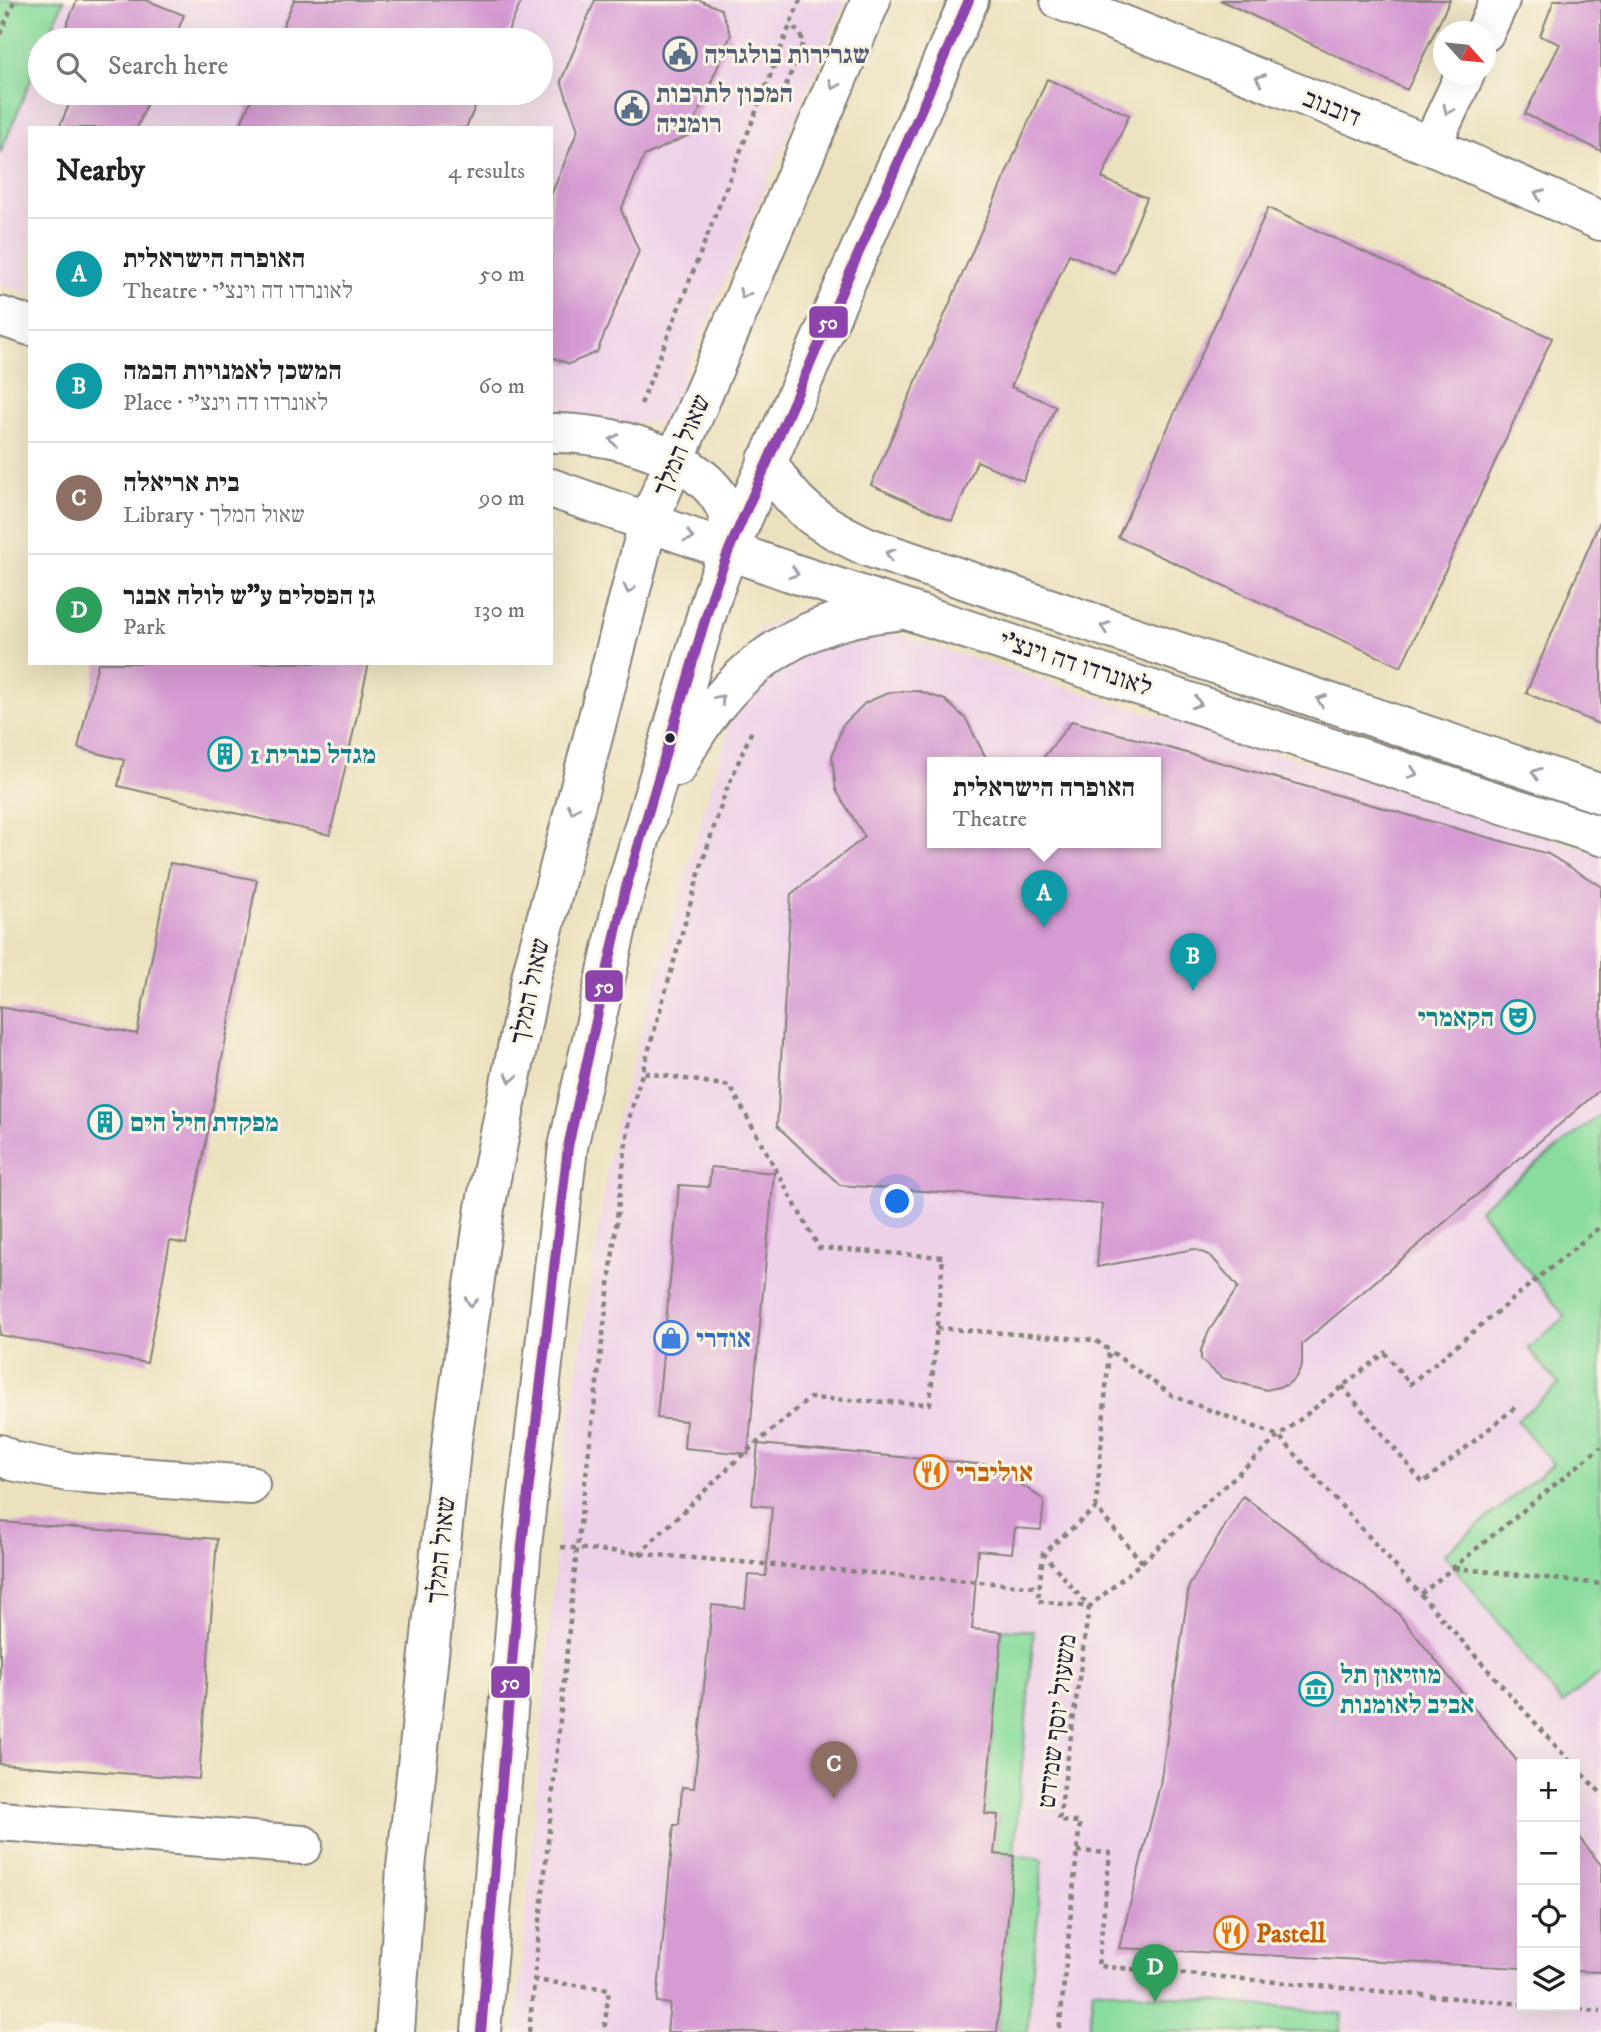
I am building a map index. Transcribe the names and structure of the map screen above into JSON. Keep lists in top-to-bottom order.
{
  "streets": {
    "street": ["דובנוב", "שאול המלך", "לאונרדו דה וינצ'י"],
    "path": ["משעול יוסף שמידט"]
  },
  "crossings": [
    ["שאול המלך", "לאונרדו דה וינצ'י"]
  ],
  "one_way": ["דובנוב"],
  "places": {
    "public building": ["שגרירות בולגריה", "המכון לתרבות רומניה"],
    "building": ["מגדל כנרית 1", "מפקדת חיל הים"],
    "theatre": ["הקאמרי"],
    "shop": ["אודרי"],
    "restaurant": ["אוליברי", "Pastell"],
    "museum": ["מוזיאון תל אביב לאומנות"]
  },
  "lines": ["transit line 50"],
  "north": "bottom right",
  "page": {
    "search": "Search here",
    "heading": ["Nearby", "4 results"],
    "list": [
      {
        "mark": "A",
        "name": "האופרה הישראלית",
        "note": "Theatre · לאונרדו דה וינצ'י",
        "value": "50 m"
      },
      {
        "mark": "B",
        "name": "המשכן לאמנויות הבמה",
        "note": "Place · לאונרדו דה וינצ'י",
        "value": "60 m"
      },
      {
        "mark": "C",
        "name": "בית אריאלה",
        "note": "Library · שאול המלך",
        "value": "90 m"
      },
      {
        "mark": "D",
        "name": "גן הפסלים ע\"ש לולה אבנר",
        "note": "Park",
        "value": "130 m"
      }
    ],
    "popup": ["האופרה הישראלית", "Theatre"],
    "pins": [
      "A",
      "B",
      "C",
      "D"
    ],
    "map_buttons": ["+", "−"]
  }
}
